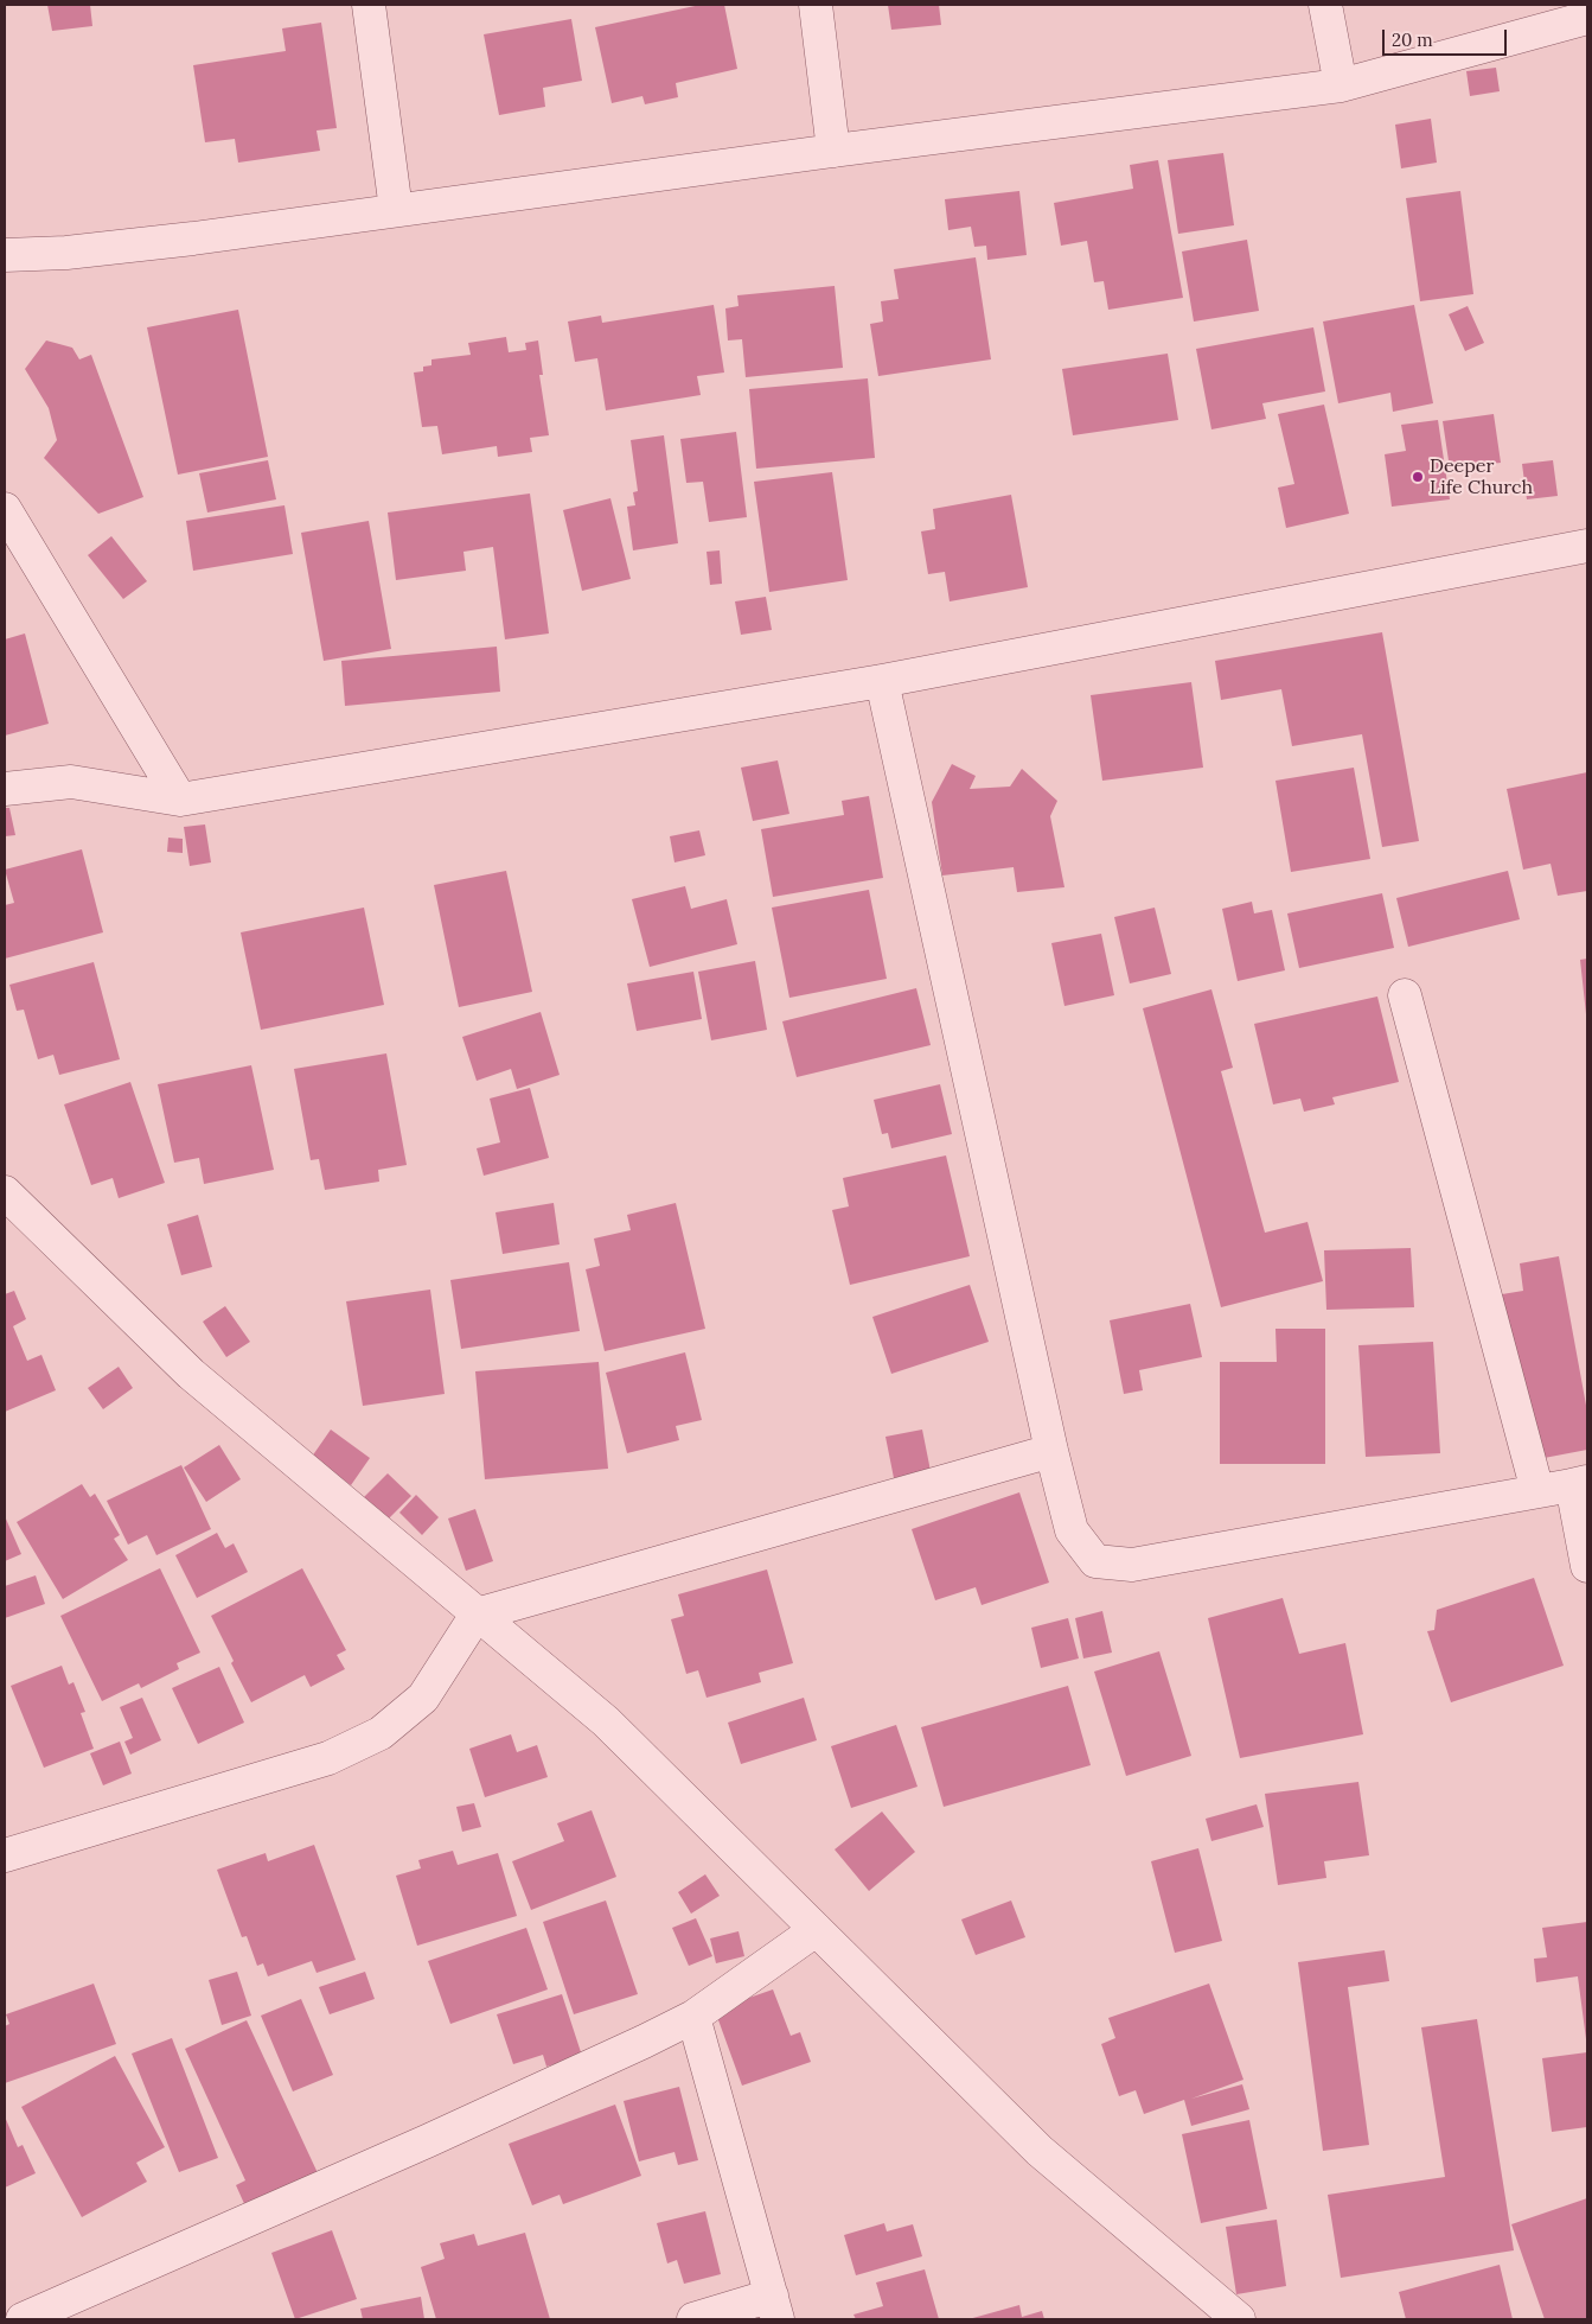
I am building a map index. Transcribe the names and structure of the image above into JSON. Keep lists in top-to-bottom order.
{
  "places": ["Deeper Life Church"],
  "scale_bar": "20 m"
}
